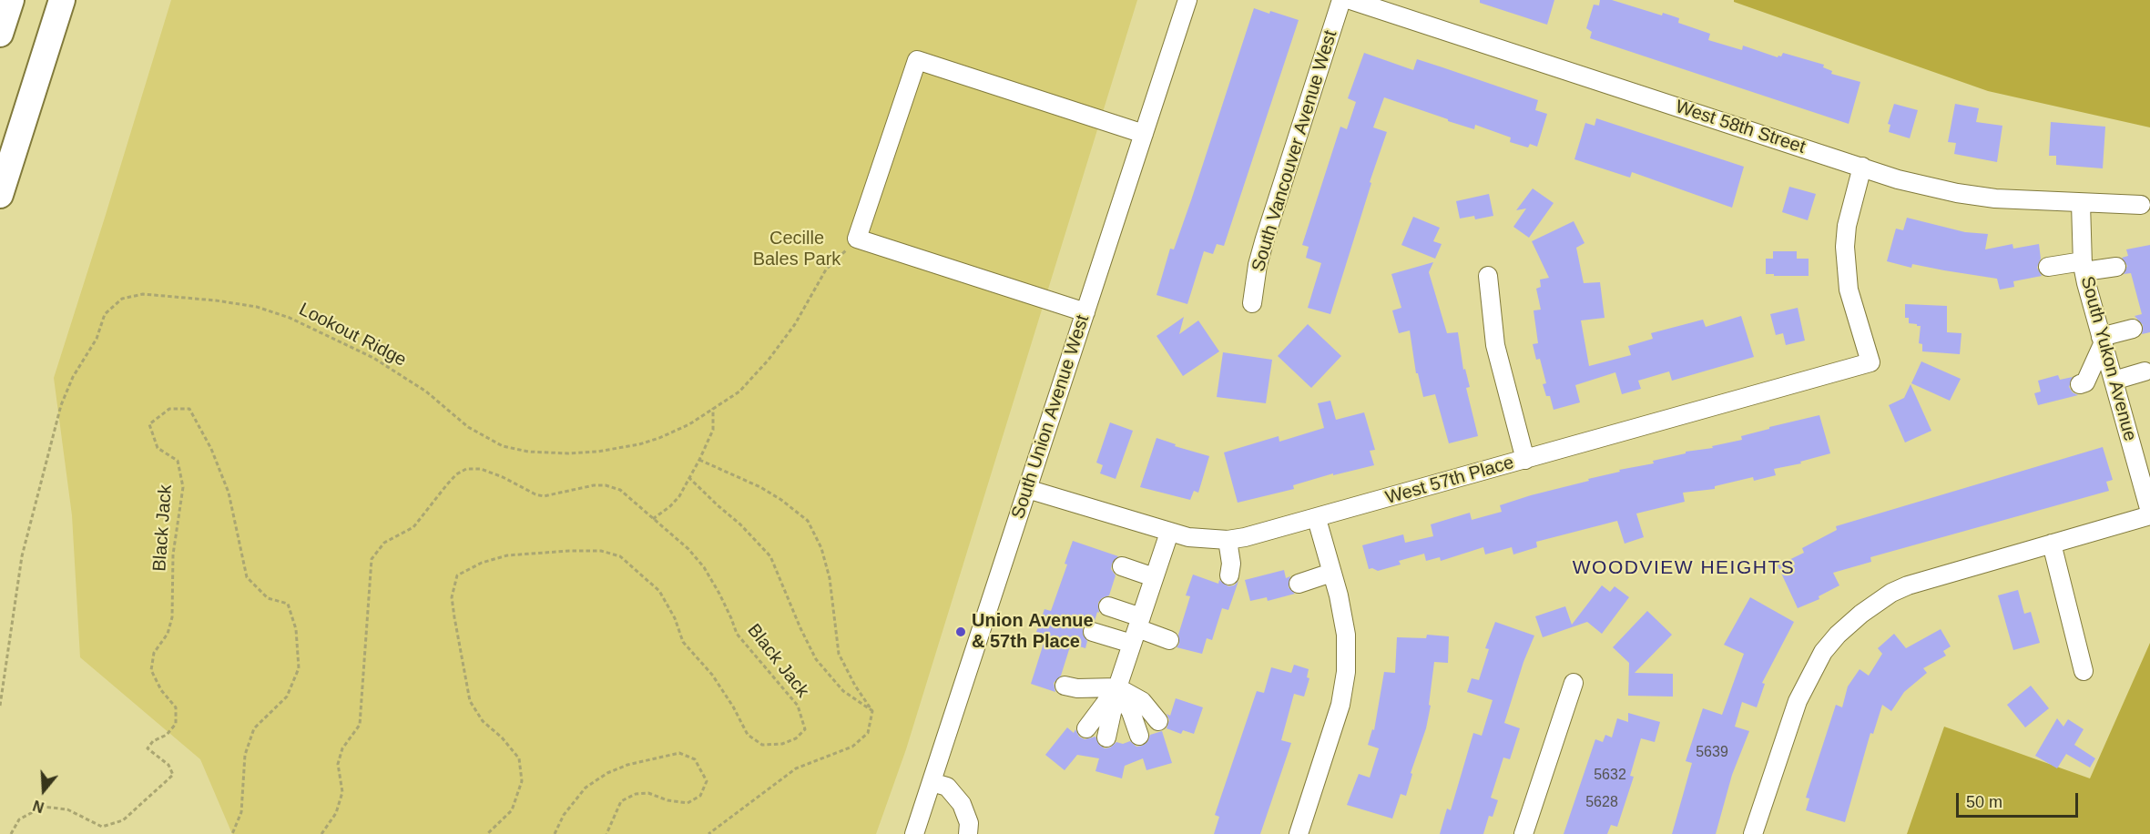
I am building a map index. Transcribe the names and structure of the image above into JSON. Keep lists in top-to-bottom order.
{
  "streets": {
    "street": [
      "West 58th Street",
      "South Vancouver Avenue West",
      "South Yukon Avenue",
      "South Union Avenue West",
      "West 57th Place"
    ],
    "path": ["Lookout Ridge", "Black Jack"]
  },
  "crossings": [
    ["West 58th Street", "South Yukon Avenue"],
    ["West 58th Street", "West 57th Place"],
    ["South Union Avenue West", "West 57th Place"]
  ],
  "districts": ["WOODVIEW HEIGHTS"],
  "parks": ["Cecille Bales Park"],
  "places": ["Union Avenue & 57th Place"],
  "house_numbers": ["5639", "5632", "5628"],
  "scale_bar": "50 m",
  "north": "bottom"
}
